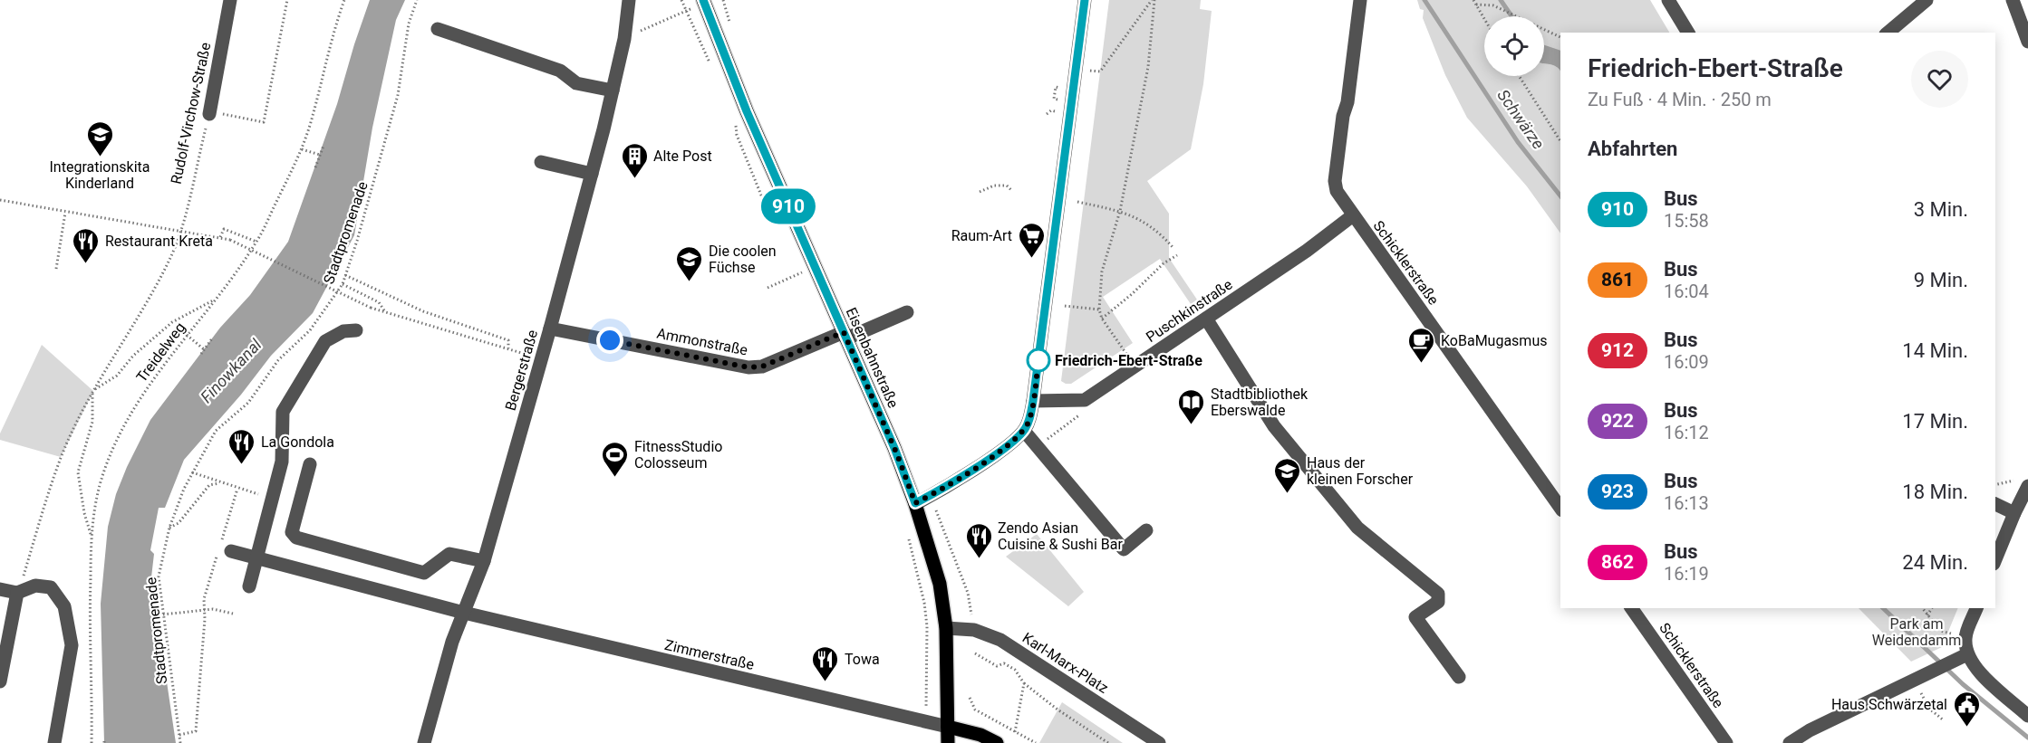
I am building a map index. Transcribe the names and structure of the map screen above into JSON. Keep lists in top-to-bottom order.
{
  "streets": {
    "main road": ["Eisenbahnstraße"],
    "street": [
      "Rudolf-Virchow-Straße",
      "Schicklerstraße",
      "Puschkinstraße",
      "Ammonstraße",
      "Bergerstraße",
      "Zimmerstraße",
      "Karl-Marx-Platz"
    ],
    "path": ["Stadtpromenade", "Treidelweg"]
  },
  "crossings": [
    ["Schicklerstraße", "Puschkinstraße"],
    ["Ammonstraße", "Eisenbahnstraße"],
    ["Ammonstraße", "Bergerstraße"],
    ["Eisenbahnstraße", "Zimmerstraße"],
    ["Eisenbahnstraße", "Karl-Marx-Platz"],
    ["Bergerstraße", "Zimmerstraße"]
  ],
  "water": ["Schwärze", "Finowkanal"],
  "parks": ["Park am Weidendamm"],
  "places": {
    "school or university": ["Integrationskita Kinderland", "Die coolen Füchse", "Haus der kleinen Forscher"],
    "building": ["Alte Post"],
    "supermarket": ["Raum-Art"],
    "restaurant": [
      "Restaurant Kreta",
      "La Gondola",
      "Zendo Asian Cuisine & Sushi Bar",
      "Towa"
    ],
    "other": ["Friedrich-Ebert-Straße"],
    "cafe": ["KoBaMugasmus"],
    "library": ["Stadtbibliothek Eberswalde"],
    "sports": ["FitnessStudio Colosseum"],
    "public building": ["Haus Schwärzetal"]
  },
  "lines": ["bus line 910"],
  "page": {
    "on_map": "910",
    "heading": [
      ["Friedrich-Ebert-Straße", "Zu Fuß · 4 Min. · 250 m"],
      "Abfahrten"
    ],
    "list": [
      {
        "mark": "910",
        "name": "Bus",
        "note": "15:58",
        "value": "3 Min."
      },
      {
        "mark": "861",
        "name": "Bus",
        "note": "16:04",
        "value": "9 Min."
      },
      {
        "mark": "912",
        "name": "Bus",
        "note": "16:09",
        "value": "14 Min."
      },
      {
        "mark": "922",
        "name": "Bus",
        "note": "16:12",
        "value": "17 Min."
      },
      {
        "mark": "923",
        "name": "Bus",
        "note": "16:13",
        "value": "18 Min."
      },
      {
        "mark": "862",
        "name": "Bus",
        "note": "16:19",
        "value": "24 Min."
      }
    ]
  }
}
